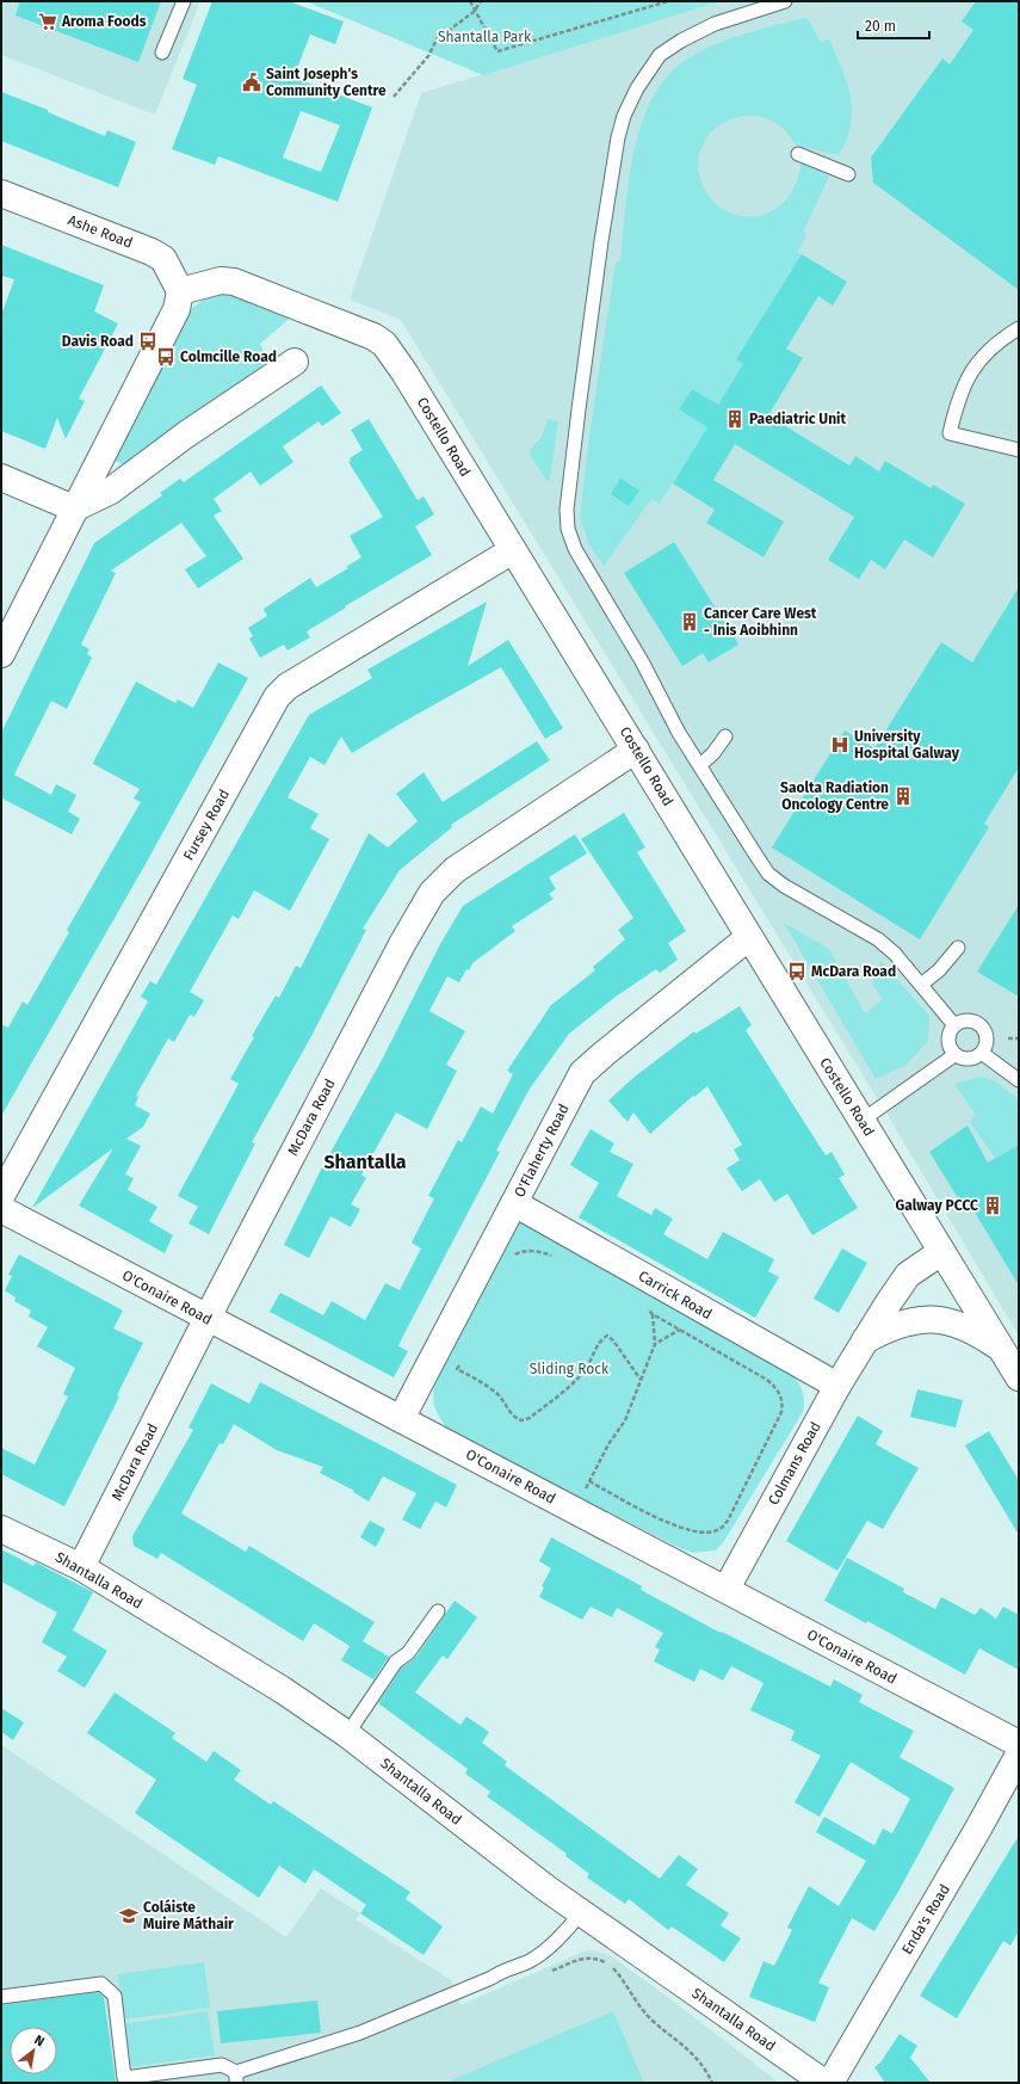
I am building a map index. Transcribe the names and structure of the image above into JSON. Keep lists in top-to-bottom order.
{
  "streets": {
    "street": [
      "Ashe Road",
      "Costello Road",
      "Fursey Road",
      "McDara Road",
      "O'Flaherty Road",
      "Carrick Road",
      "O'Conaire Road",
      "Colmans Road",
      "Shantalla Road",
      "Enda's Road"
    ]
  },
  "crossings": [
    ["Ashe Road", "Costello Road"],
    ["Costello Road", "Fursey Road"],
    ["Costello Road", "McDara Road"],
    ["Costello Road", "O'Flaherty Road"],
    ["Costello Road", "Colmans Road"],
    ["McDara Road", "O'Conaire Road"],
    ["McDara Road", "Shantalla Road"],
    ["O'Flaherty Road", "Carrick Road"],
    ["O'Flaherty Road", "O'Conaire Road"],
    ["Carrick Road", "Colmans Road"],
    ["O'Conaire Road", "Colmans Road"]
  ],
  "districts": ["Shantalla"],
  "parks": ["Shantalla Park", "Sliding Rock"],
  "places": {
    "supermarket": ["Aroma Foods"],
    "public building": ["Saint Joseph's Community Centre"],
    "bus stop": ["Davis Road", "Colmcille Road", "McDara Road"],
    "building": [
      "Paediatric Unit",
      "Cancer Care West - Inis Aoibhinn",
      "Saolta Radiation Oncology Centre",
      "Galway PCCC"
    ],
    "hospital": ["University Hospital Galway"],
    "school or university": ["Coláiste Muire Máthair"]
  },
  "scale_bar": "20 m",
  "north": "top right"
}
